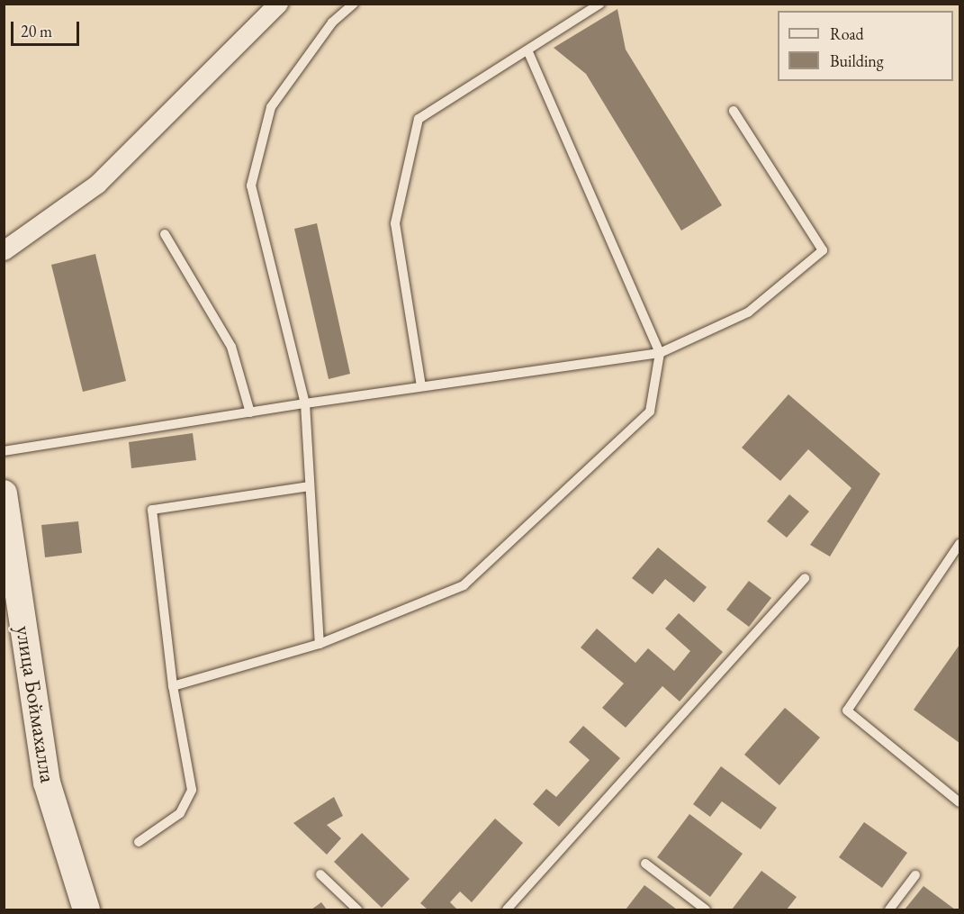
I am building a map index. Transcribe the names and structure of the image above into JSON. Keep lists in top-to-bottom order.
{
  "streets": {
    "main road": ["улица Боймахалла"]
  },
  "legend": ["Road", "Building"],
  "scale_bar": "20 m"
}
